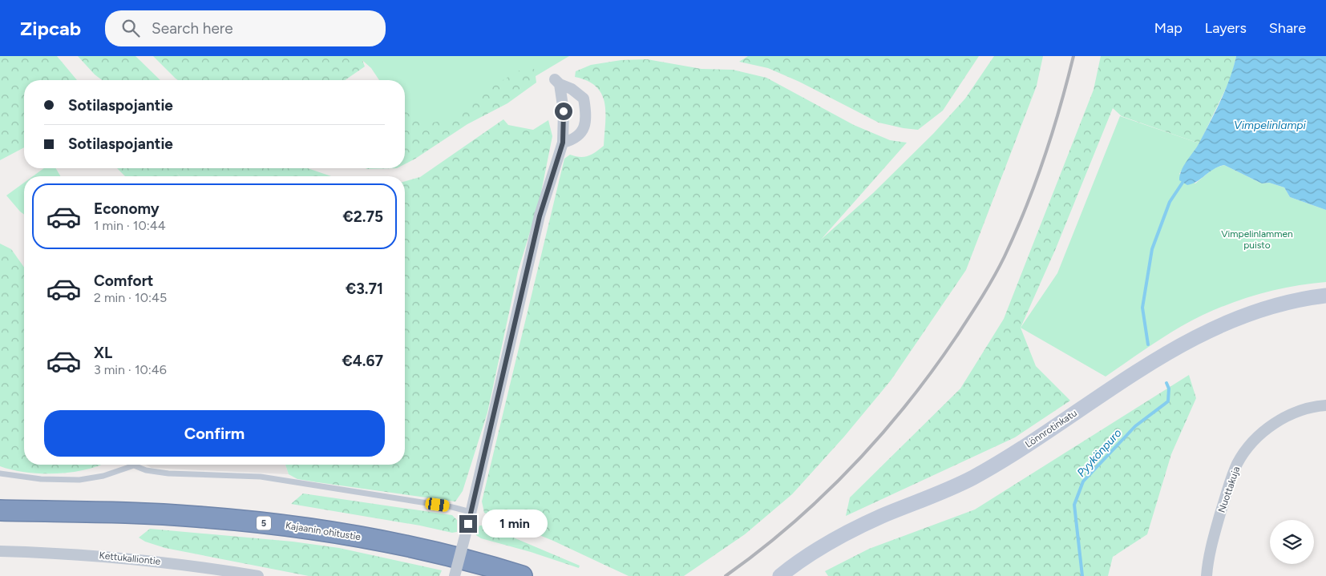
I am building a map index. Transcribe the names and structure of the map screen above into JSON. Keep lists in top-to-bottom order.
{
  "streets": {
    "highway": ["5", "Kajaanin ohitustie"],
    "street": ["Lönnrotinkatu", "Nuottakuja", "Kettukalliontie"]
  },
  "water": ["Vimpelinlampi", "Pyykönpuro"],
  "parks": ["Vimpelinlammen puisto"],
  "page": {
    "header": "Zipcab",
    "search": "Search here",
    "nav": ["Map", "Layers", "Share"],
    "banner": ["Sotilaspojantie", "Sotilaspojantie"],
    "list": [
      {
        "name": "Economy",
        "note": "1 min · 10:44",
        "value": "€2.75"
      },
      {
        "name": "Comfort",
        "note": "2 min · 10:45",
        "value": "€3.71"
      },
      {
        "name": "XL",
        "note": "3 min · 10:46",
        "value": "€4.67"
      }
    ],
    "buttons": "Confirm",
    "bubble": "1 min"
  }
}
